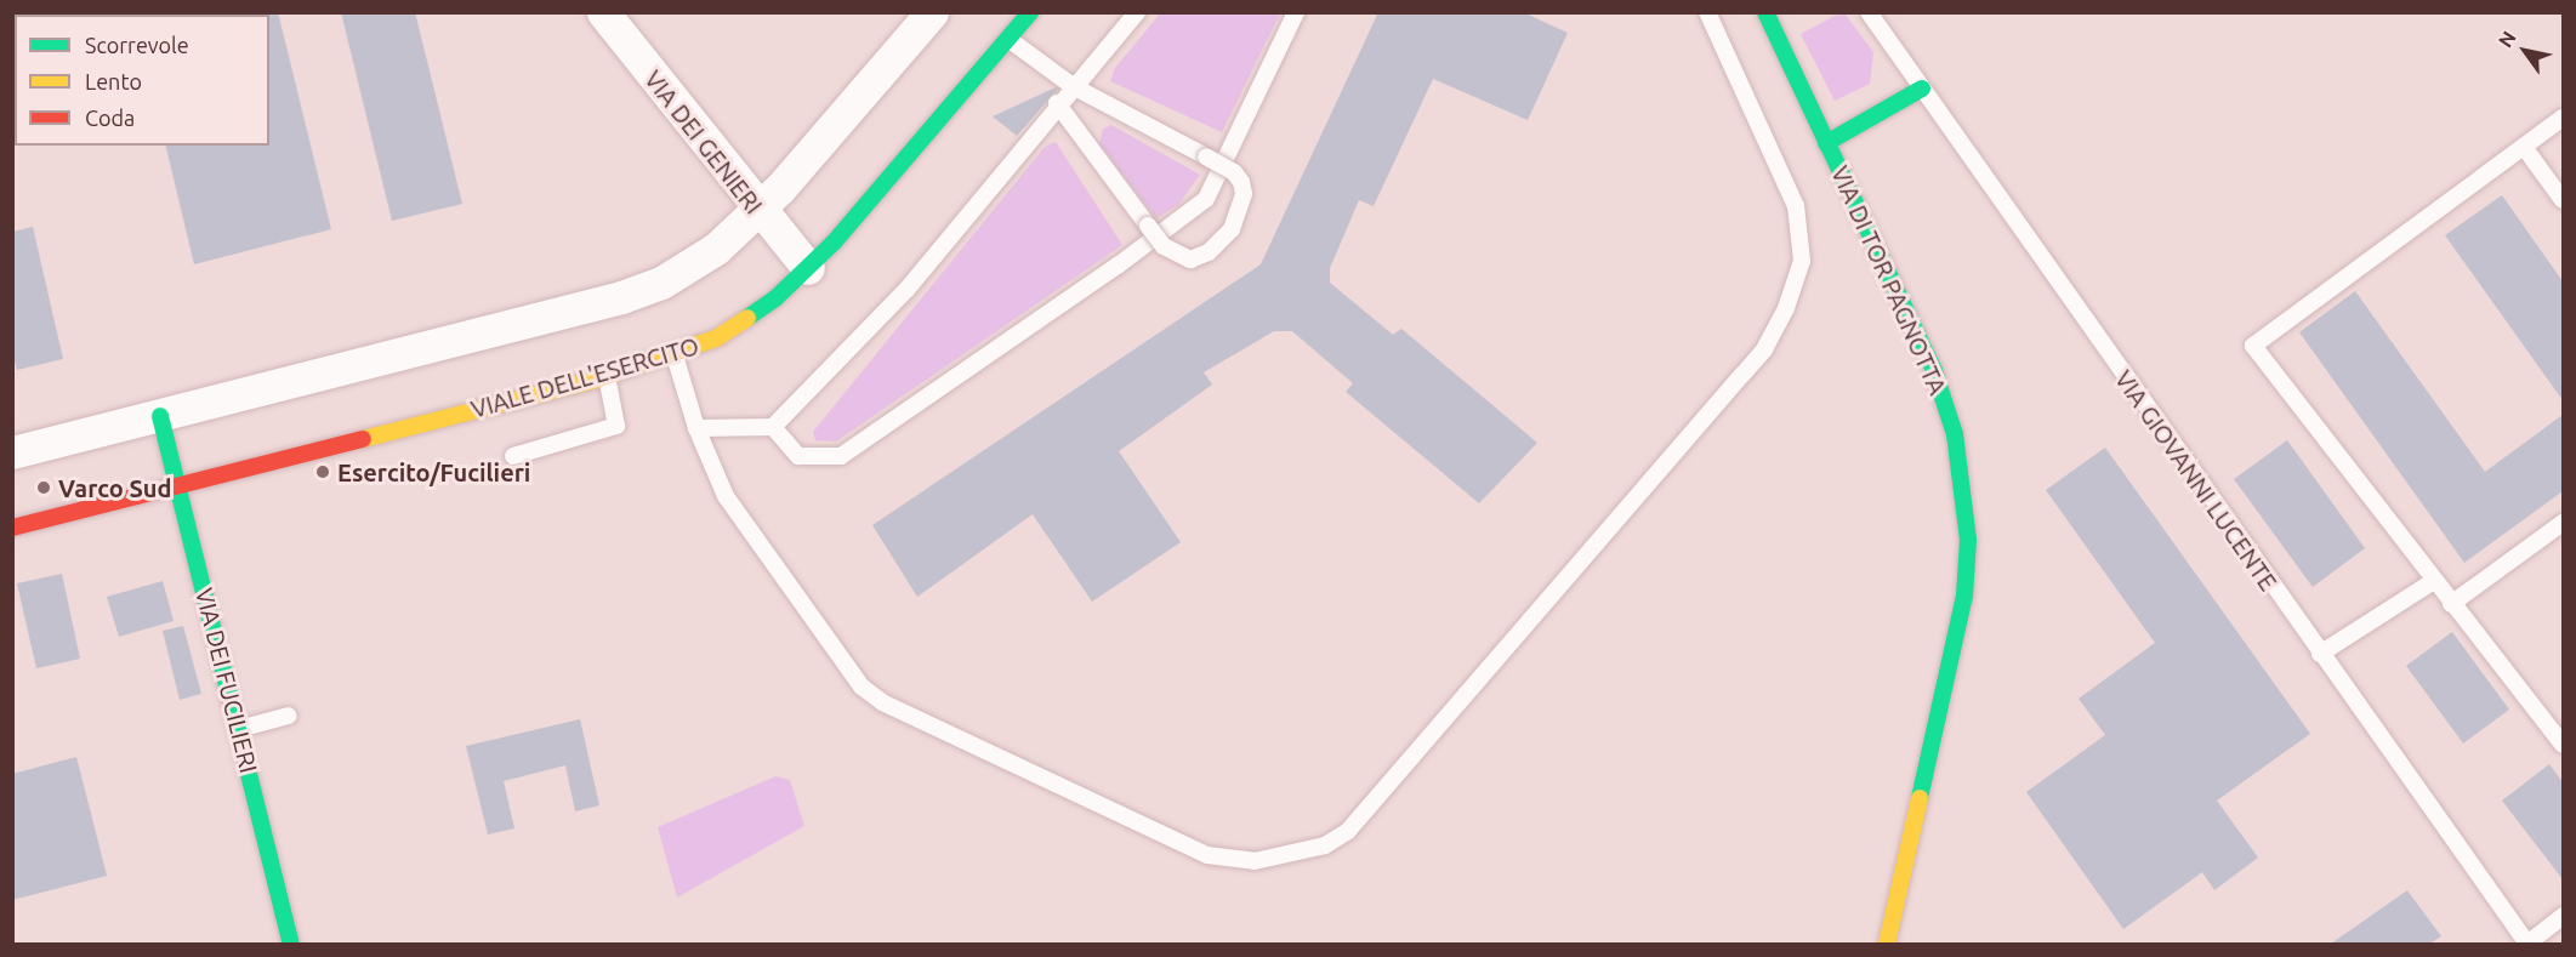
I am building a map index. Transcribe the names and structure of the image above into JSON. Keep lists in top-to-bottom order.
{
  "streets": {
    "street": [
      "VIA DEI GENIERI",
      "VIA DI TOR PAGNOTTA",
      "VIALE DELL'ESERCITO",
      "VIA DEI FUCILIERI"
    ],
    "lane": ["VIA GIOVANNI LUCENTE"]
  },
  "crossings": [
    ["VIA DEI GENIERI", "VIALE DELL'ESERCITO"],
    ["VIALE DELL'ESERCITO", "VIA DEI FUCILIERI"]
  ],
  "places": ["Esercito/Fucilieri", "Varco Sud"],
  "legend": ["Scorrevole", "Lento", "Coda"],
  "north": "top left"
}
